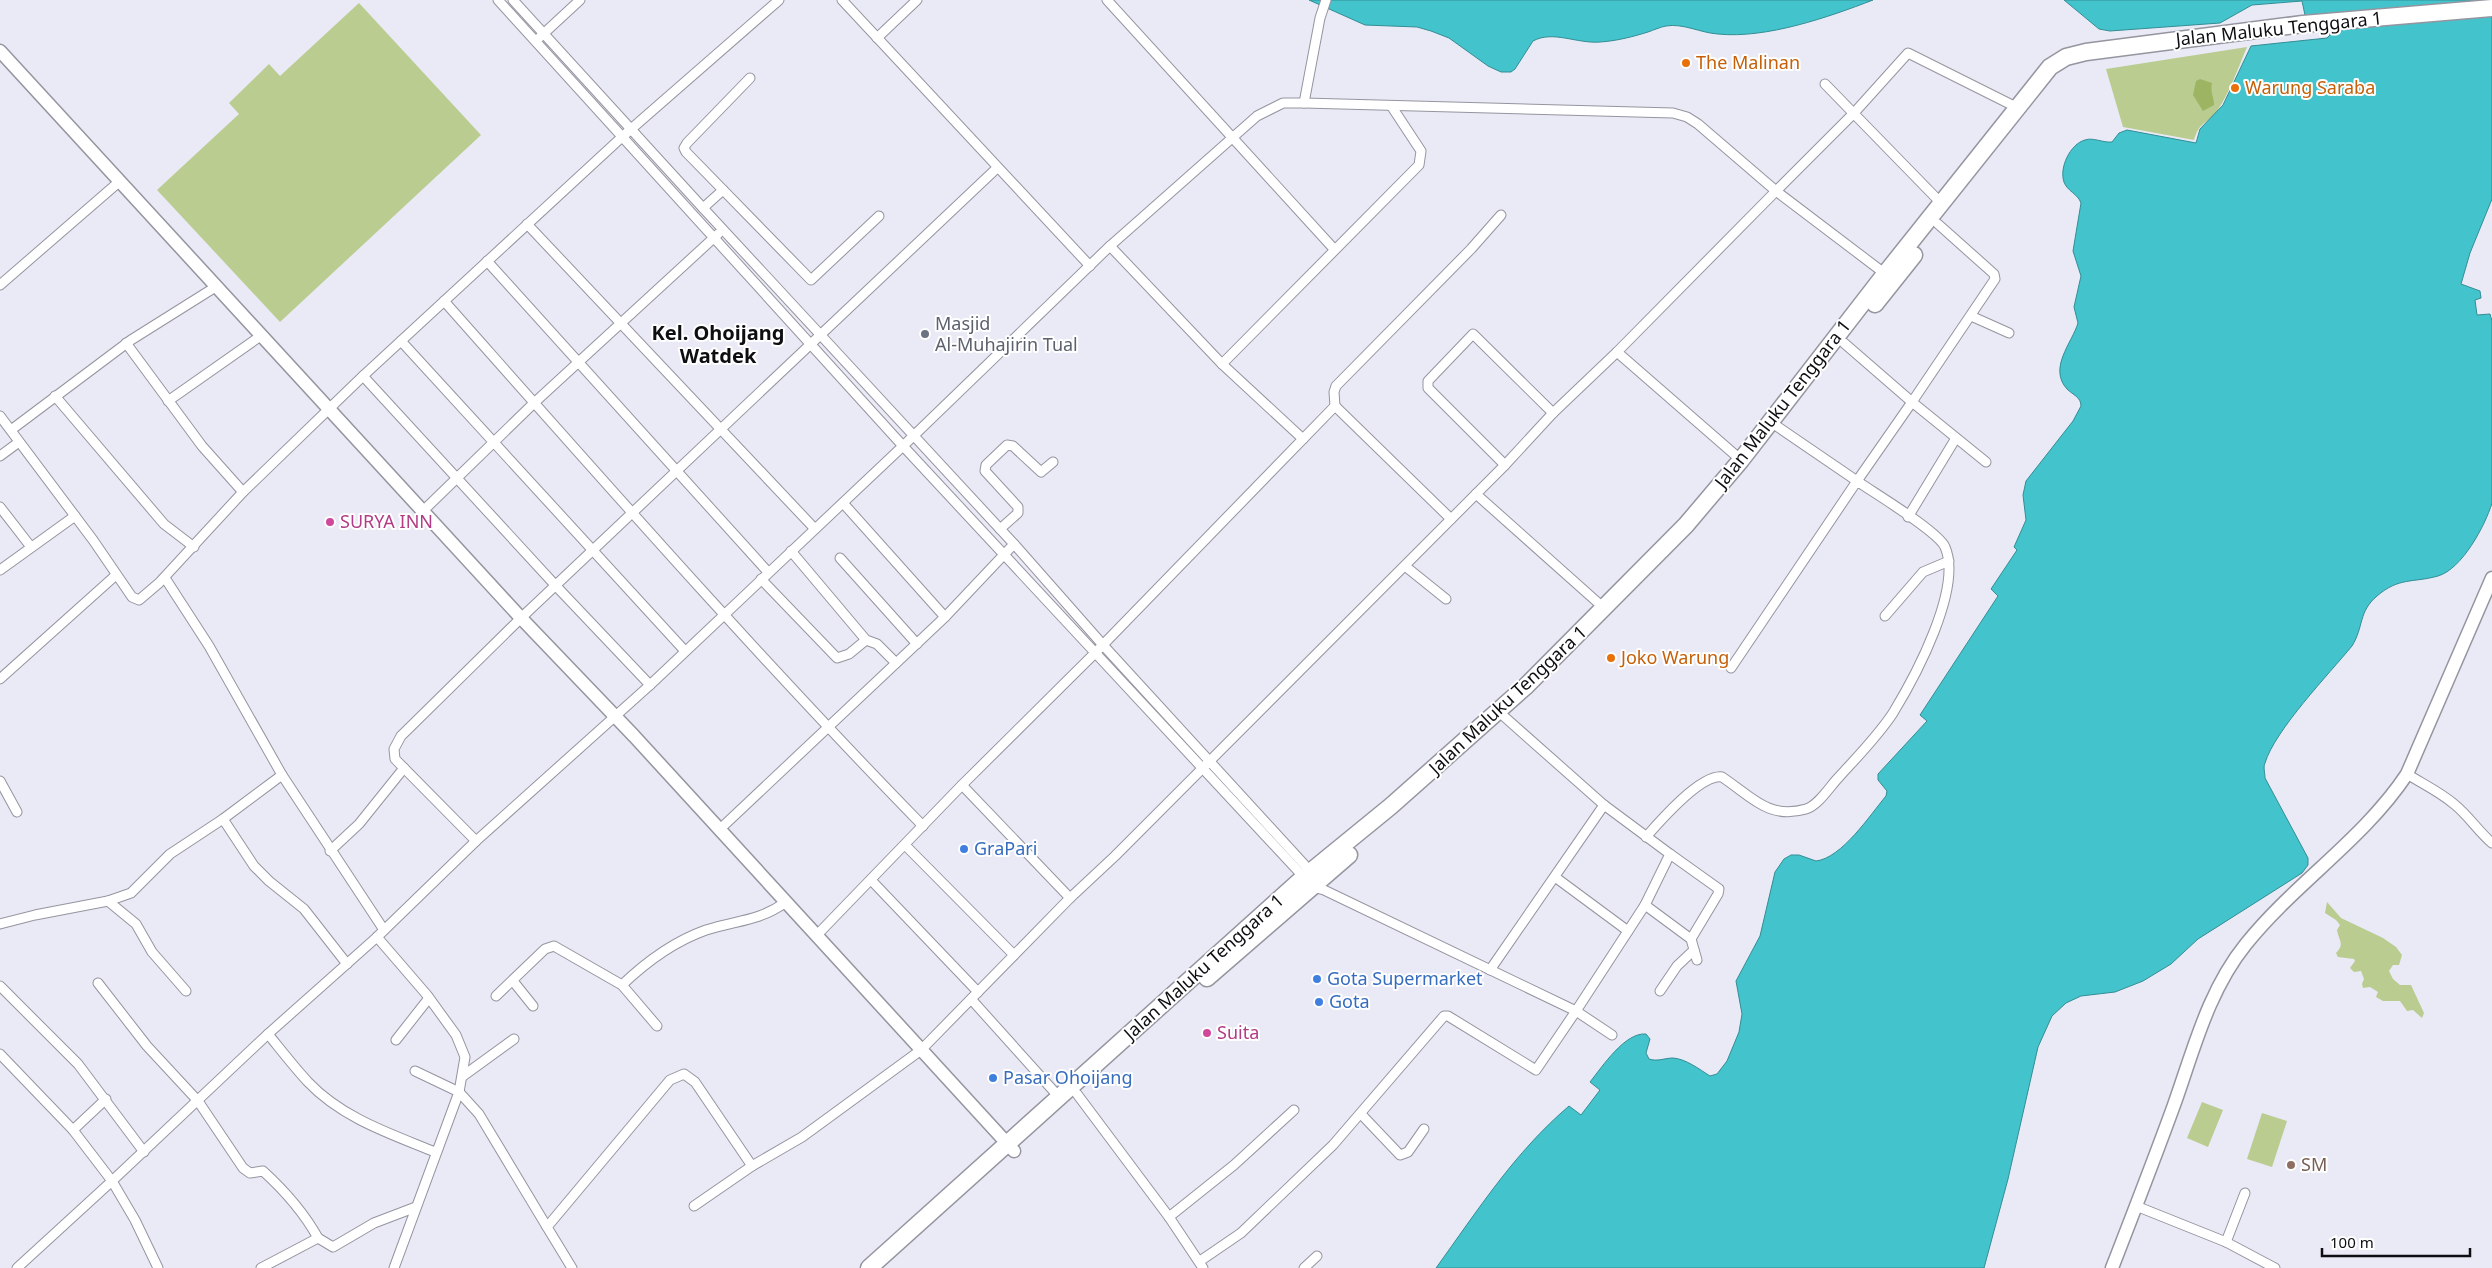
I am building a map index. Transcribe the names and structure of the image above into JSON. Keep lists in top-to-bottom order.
{
  "streets": {
    "highway": ["Jalan Maluku Tenggara 1"]
  },
  "districts": ["Kel. Ohoijang Watdek"],
  "places": [
    "The Malinan",
    "Warung Saraba",
    "Masjid Al-Muhajirin Tual",
    "SURYA INN",
    "Joko Warung",
    "GraPari",
    "Gota Supermarket",
    "Gota",
    "Suita",
    "Pasar Ohoijang",
    "SM"
  ],
  "scale_bar": "100 m"
}
